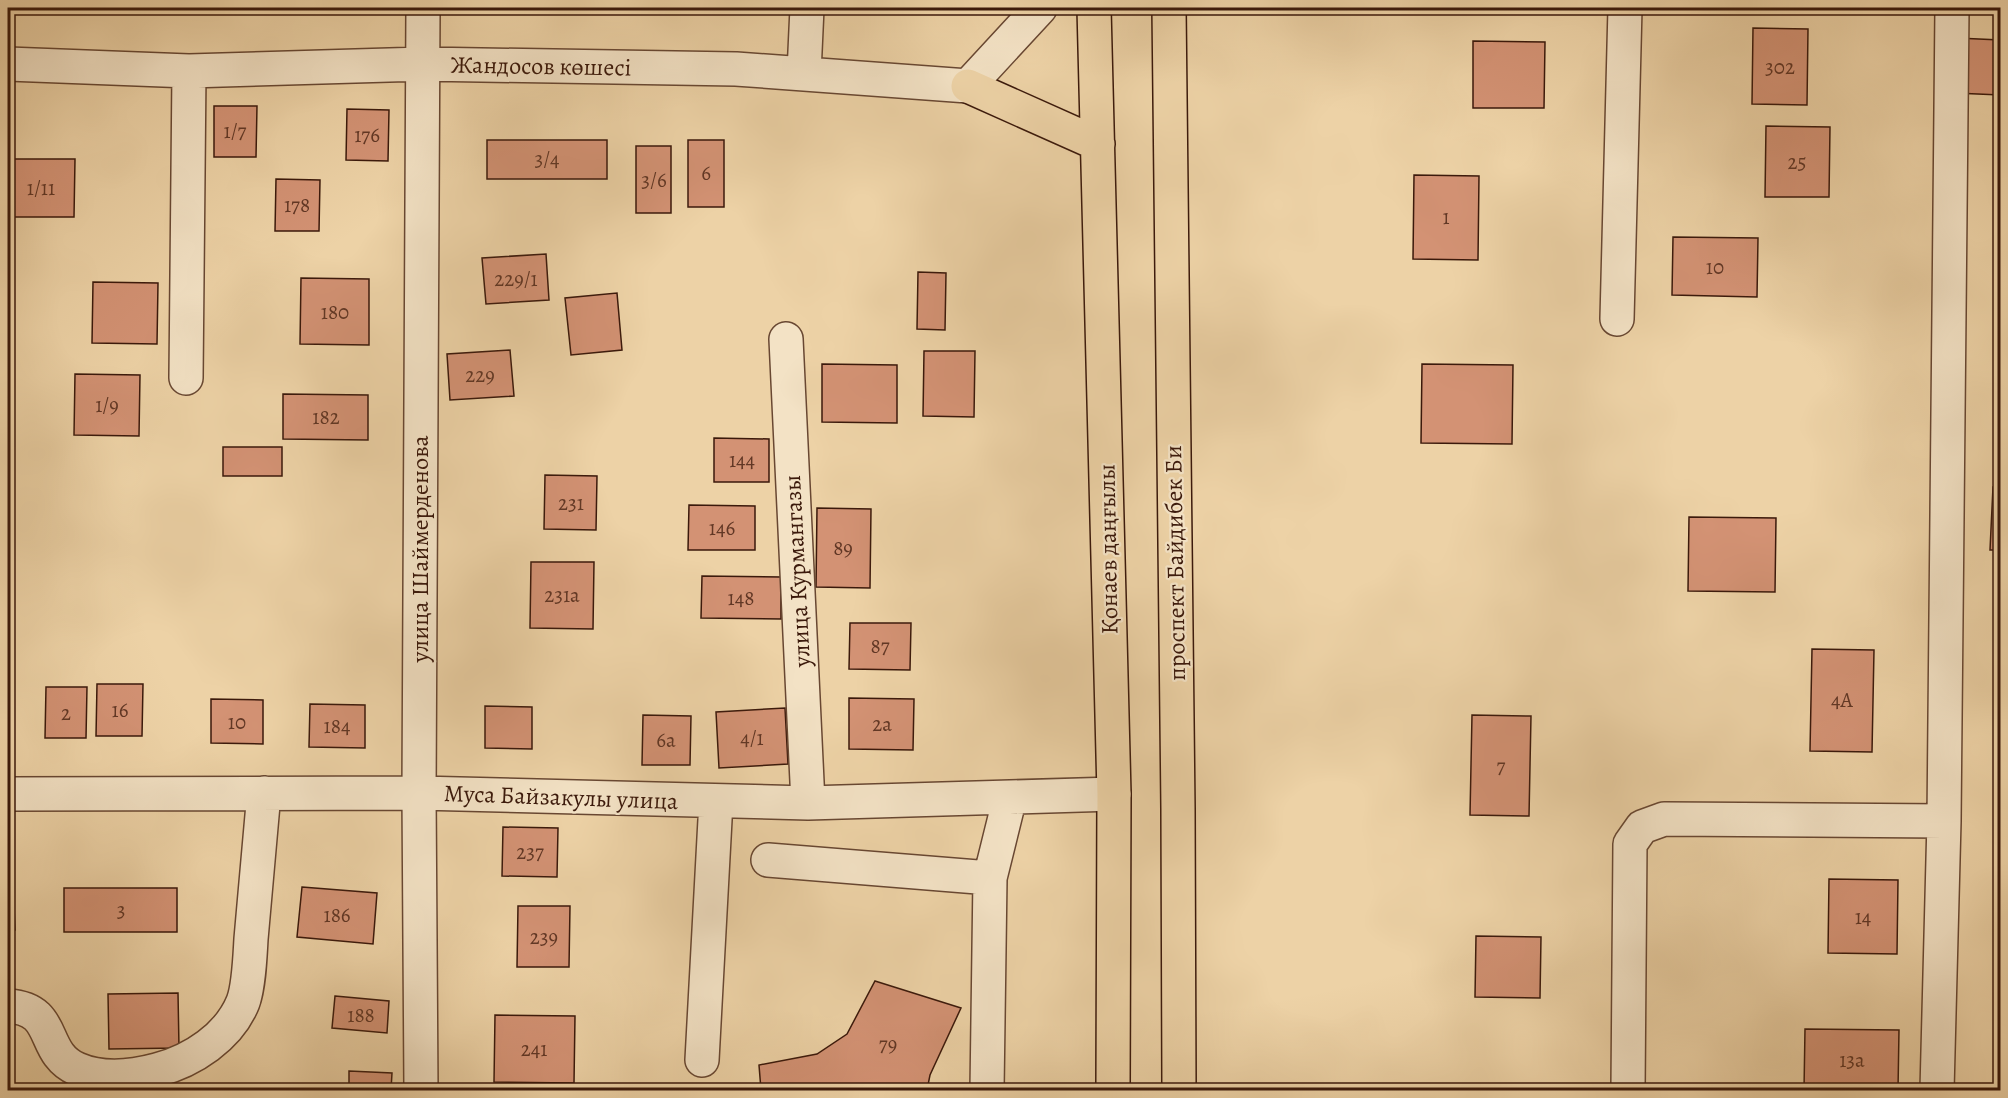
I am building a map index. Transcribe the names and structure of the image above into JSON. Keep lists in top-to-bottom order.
{
  "streets": {
    "main road": ["Қонаев даңғылы", "проспект Байдибек Би"],
    "street": [
      "Жандосов көшесі",
      "улица Шаймерденова",
      "улица Курмангазы",
      "Муса Байзакулы улица"
    ]
  },
  "crossings": [
    ["Жандосов көшесі", "улица Шаймерденова"],
    ["улица Шаймерденова", "Муса Байзакулы улица"],
    ["Қонаев даңғылы", "Муса Байзакулы улица"],
    ["улица Курмангазы", "Муса Байзакулы улица"]
  ],
  "house_numbers": [
    "302",
    "1/7",
    "176",
    "3/4",
    "25",
    "6",
    "3/6",
    "1/11",
    "178",
    "1",
    "10",
    "229/1",
    "180",
    "229",
    "1/9",
    "182",
    "144",
    "231",
    "146",
    "89",
    "231а",
    "148",
    "87",
    "4А",
    "16",
    "2",
    "10",
    "2а",
    "184",
    "4/1",
    "6а",
    "7",
    "237",
    "3",
    "186",
    "14",
    "239",
    "188",
    "79",
    "241",
    "13а"
  ]
}
